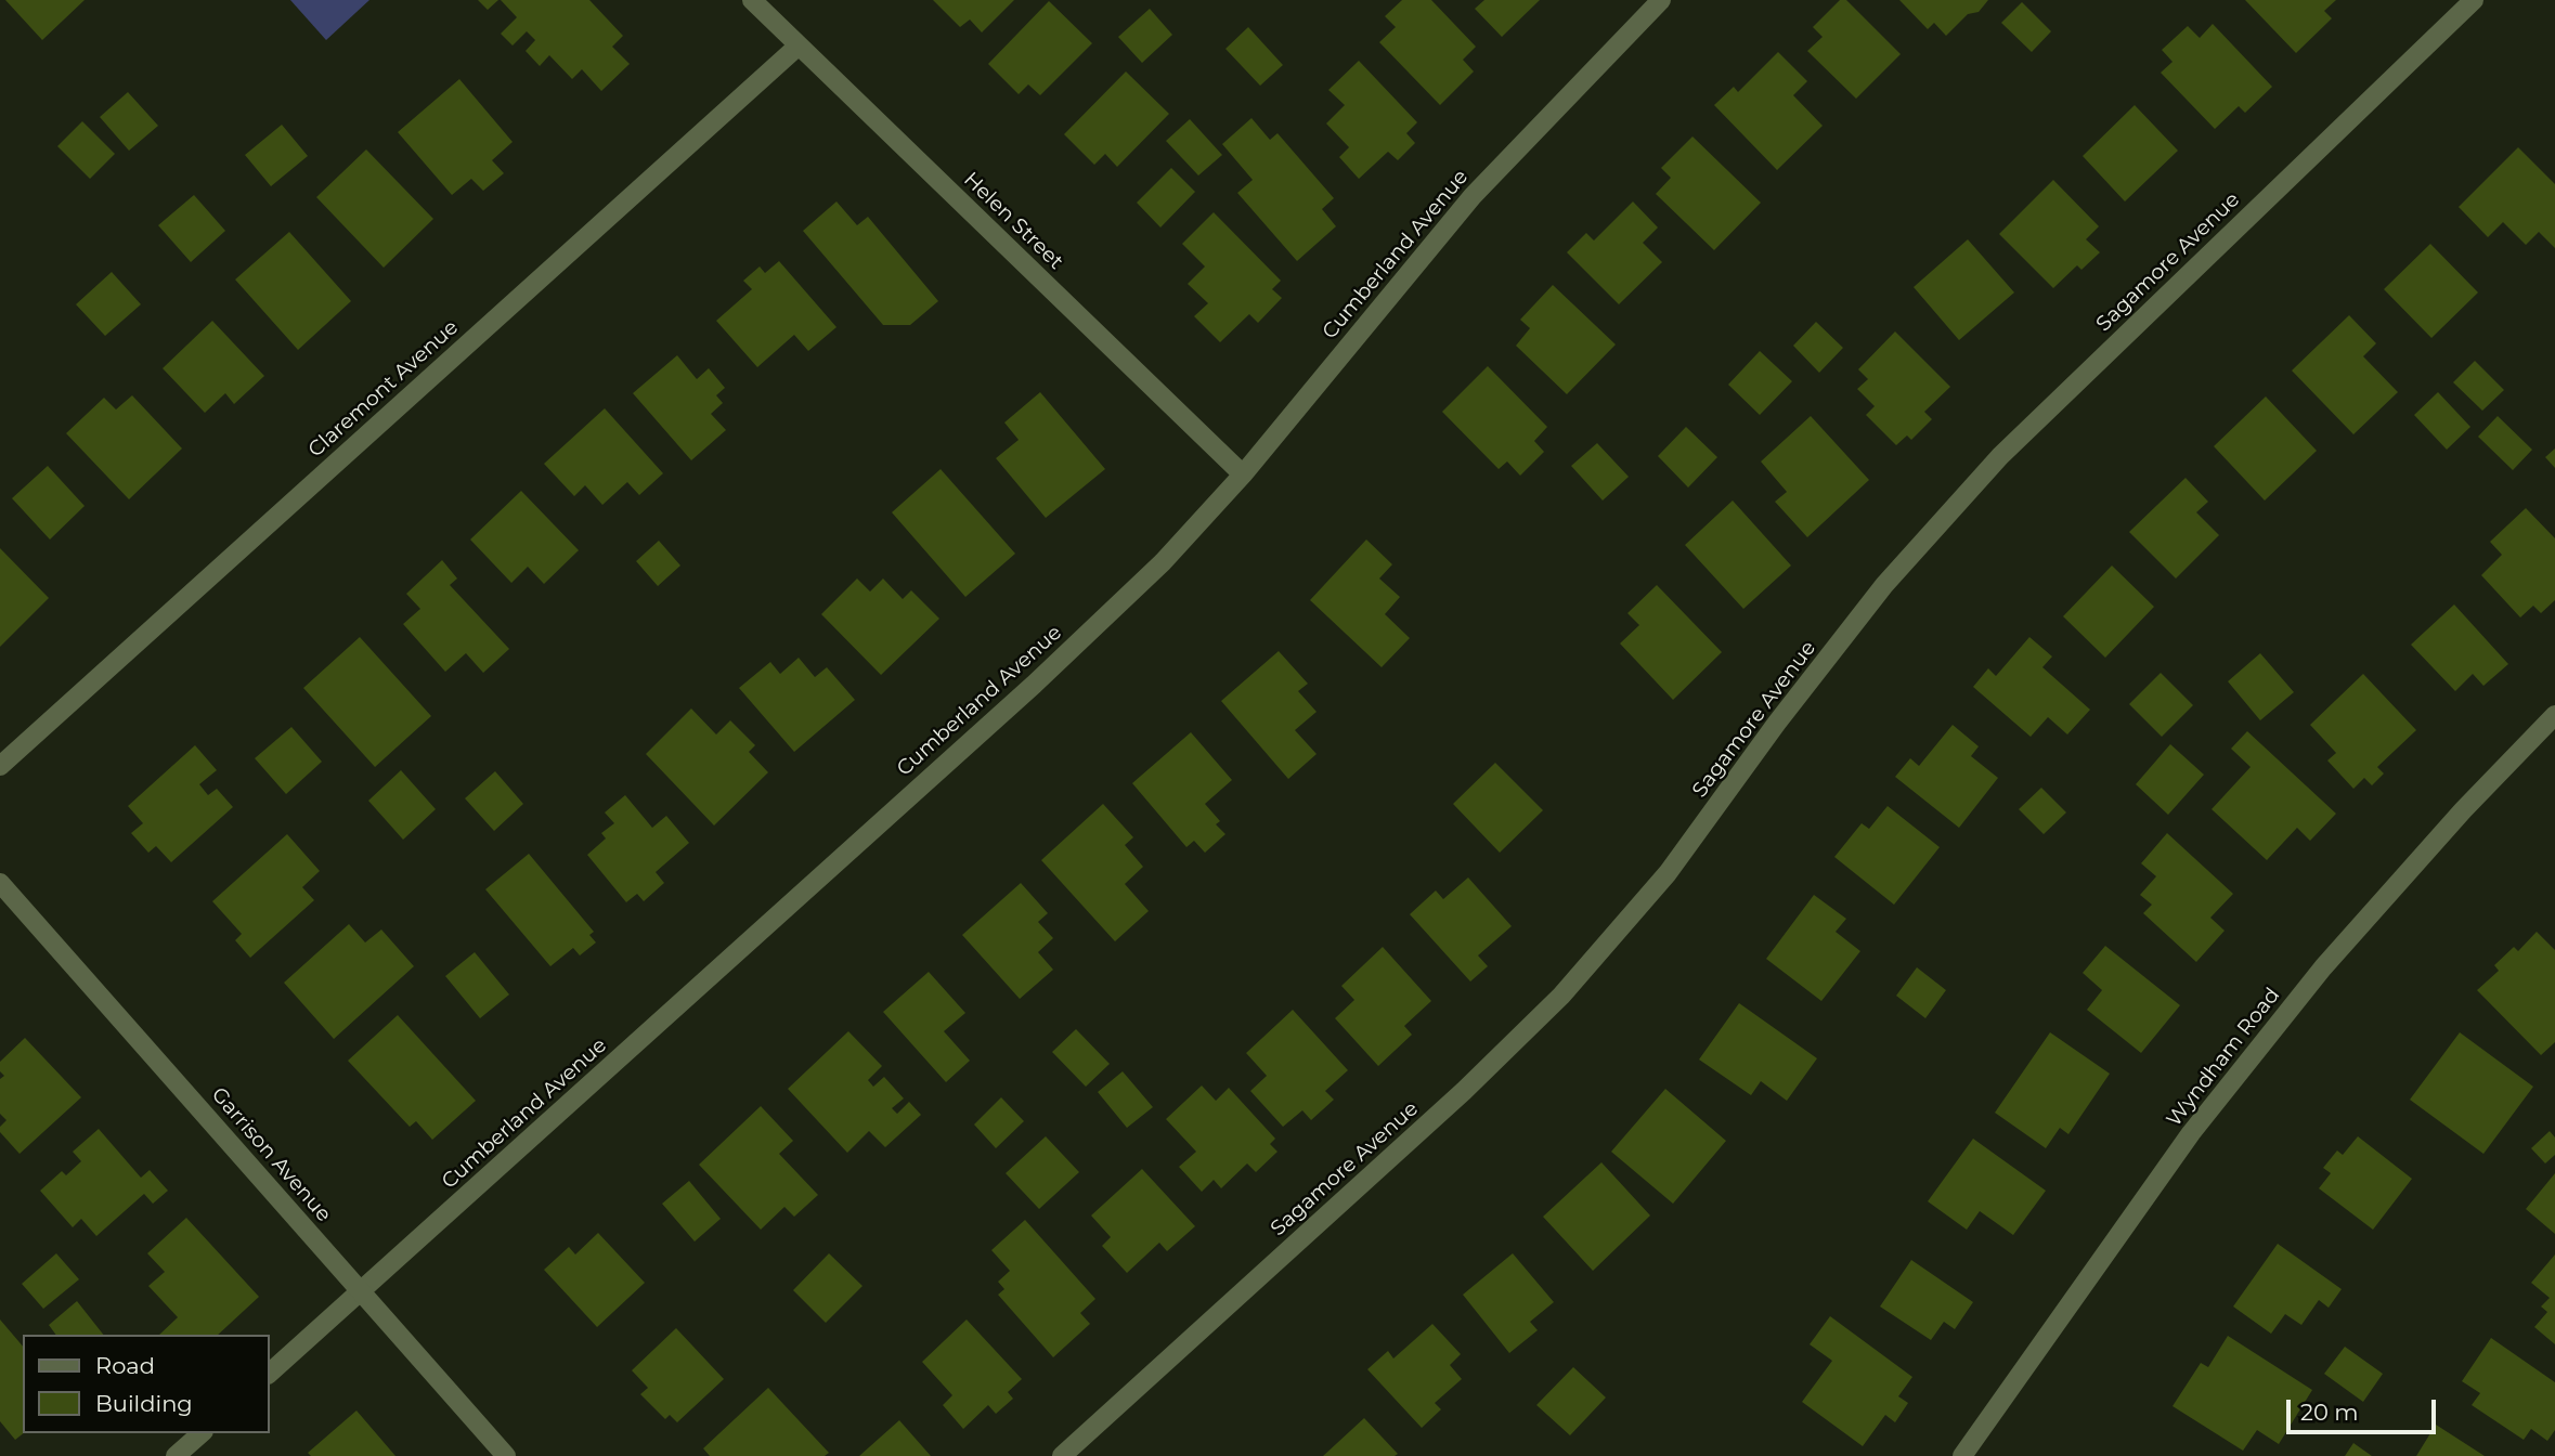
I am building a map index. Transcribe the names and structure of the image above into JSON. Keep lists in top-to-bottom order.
{
  "streets": {
    "street": [
      "Helen Street",
      "Cumberland Avenue",
      "Sagamore Avenue",
      "Claremont Avenue",
      "Wyndham Road",
      "Garrison Avenue"
    ]
  },
  "crossings": [
    ["Helen Street", "Cumberland Avenue"],
    ["Helen Street", "Claremont Avenue"],
    ["Cumberland Avenue", "Garrison Avenue"]
  ],
  "legend": ["Road", "Building"],
  "scale_bar": "20 m"
}
